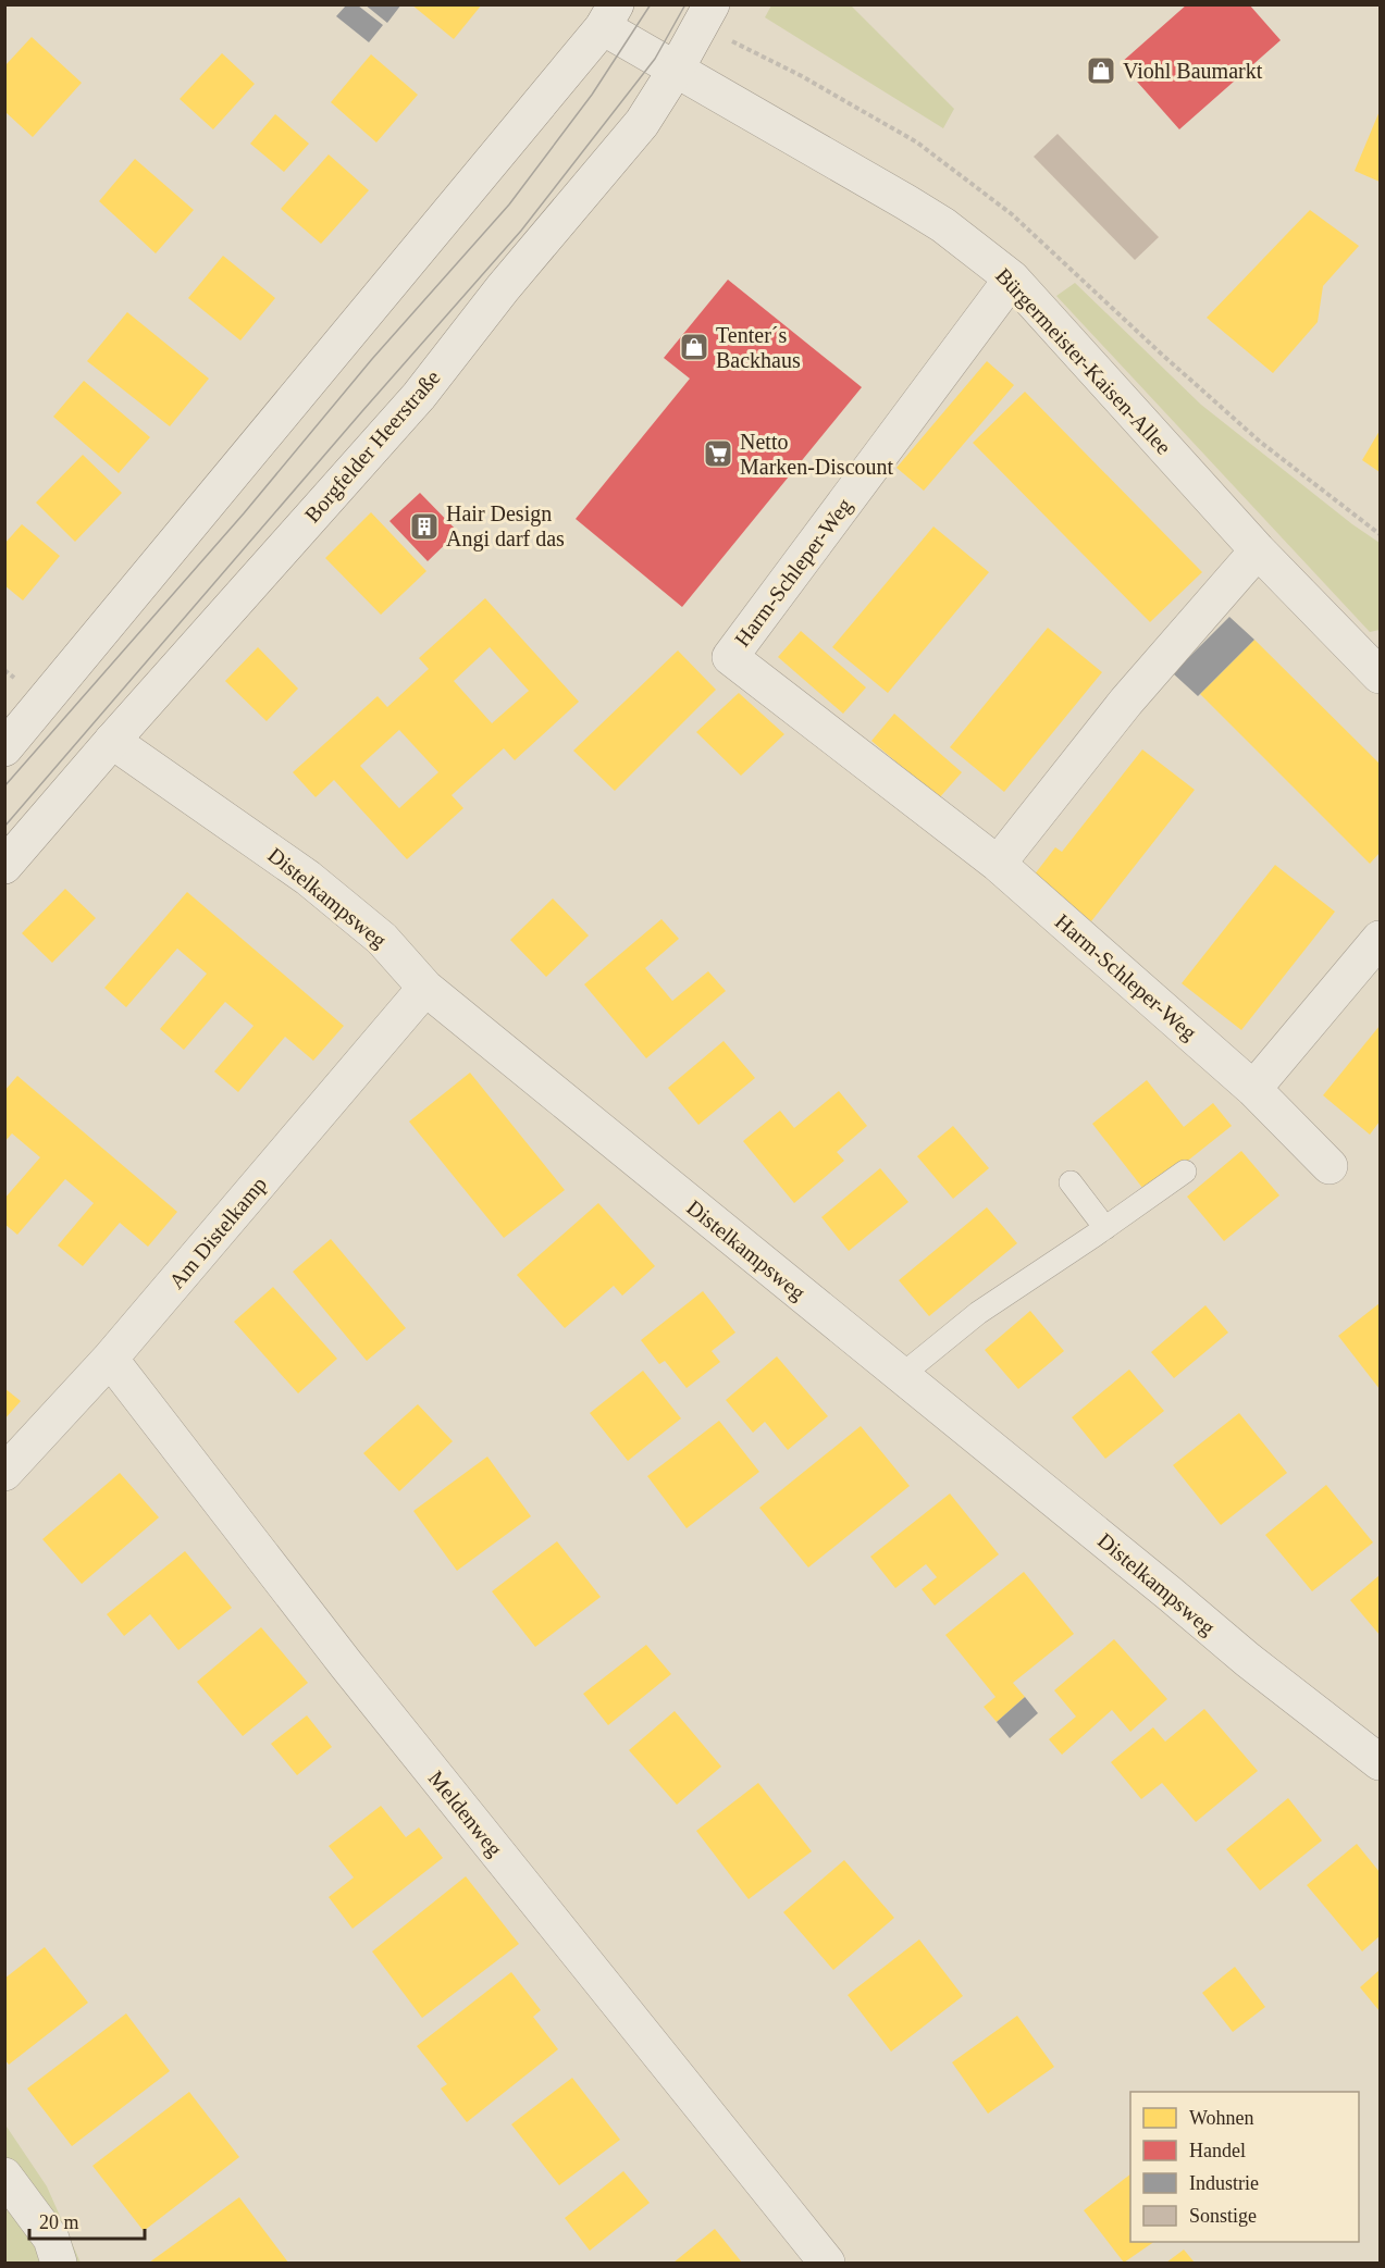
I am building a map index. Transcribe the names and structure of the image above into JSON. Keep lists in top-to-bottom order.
{
  "streets": {
    "street": [
      "Bürgermeister-Kaisen-Allee",
      "Borgfelder Heerstraße",
      "Harm-Schleper-Weg",
      "Distelkampsweg",
      "Am Distelkamp",
      "Meldenweg"
    ]
  },
  "crossings": [
    ["Bürgermeister-Kaisen-Allee", "Borgfelder Heerstraße"],
    ["Bürgermeister-Kaisen-Allee", "Harm-Schleper-Weg"],
    ["Borgfelder Heerstraße", "Distelkampsweg"],
    ["Distelkampsweg", "Am Distelkamp"],
    ["Am Distelkamp", "Meldenweg"]
  ],
  "places": {
    "shop": ["Viohl Baumarkt", "Tenter´s Backhaus"],
    "supermarket": ["Netto Marken-Discount"],
    "building": ["Hair Design Angi darf das"]
  },
  "legend": [
    "Wohnen",
    "Handel",
    "Industrie",
    "Sonstige"
  ],
  "scale_bar": "20 m"
}
